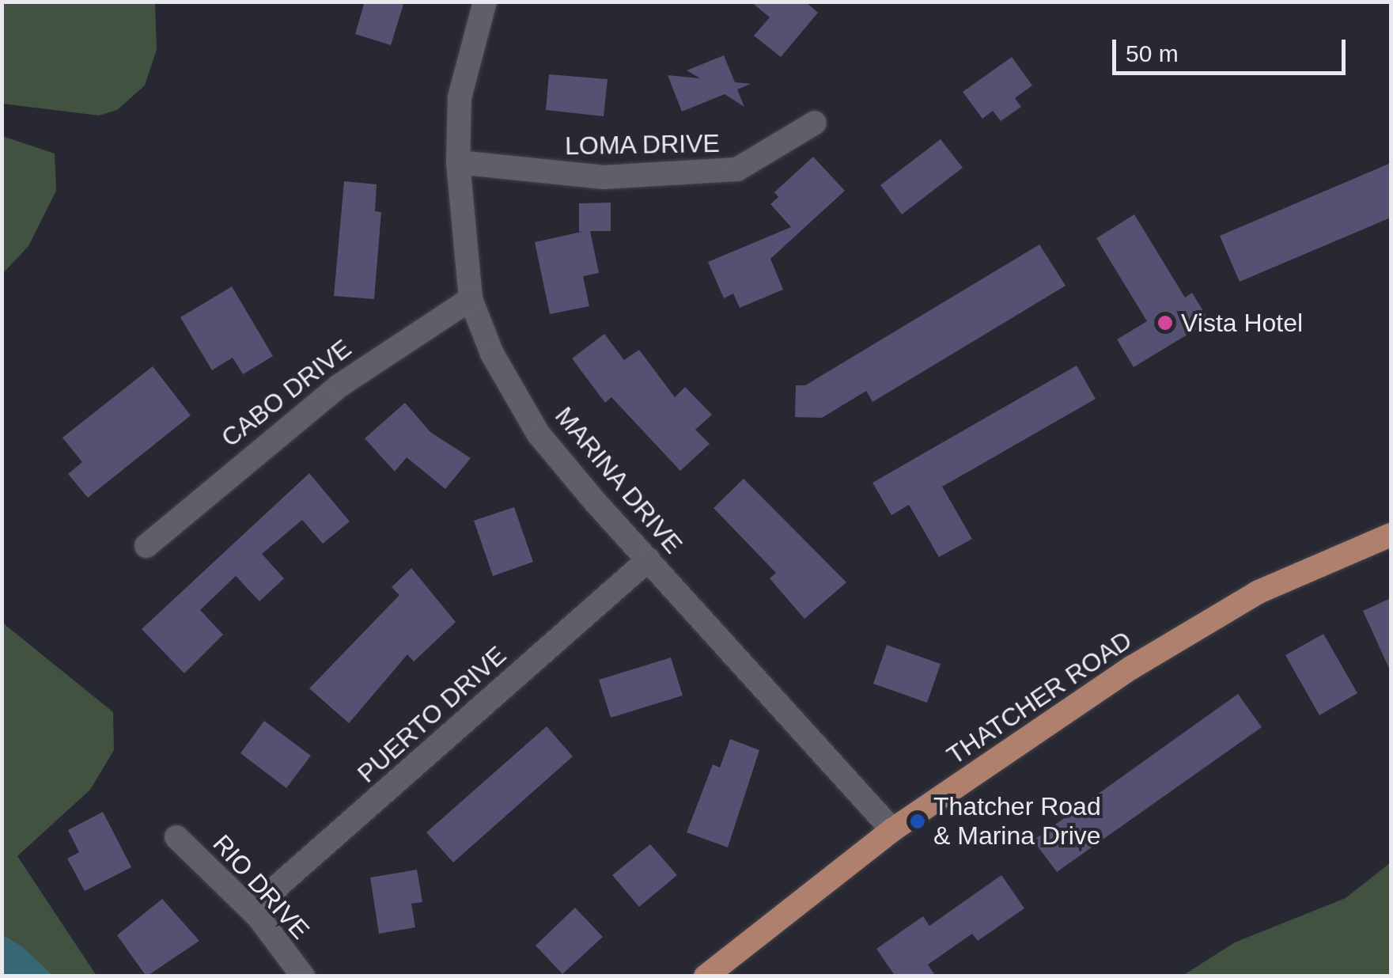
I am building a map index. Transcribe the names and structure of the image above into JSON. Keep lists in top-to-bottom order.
{
  "streets": {
    "main road": ["THATCHER ROAD"],
    "street": [
      "LOMA DRIVE",
      "CABO DRIVE",
      "MARINA DRIVE",
      "PUERTO DRIVE",
      "RIO DRIVE"
    ]
  },
  "crossings": [
    ["LOMA DRIVE", "MARINA DRIVE"],
    ["CABO DRIVE", "MARINA DRIVE"],
    ["MARINA DRIVE", "THATCHER ROAD"],
    ["MARINA DRIVE", "PUERTO DRIVE"],
    ["PUERTO DRIVE", "RIO DRIVE"]
  ],
  "places": ["Vista Hotel", "Thatcher Road & Marina Drive"],
  "scale_bar": "50 m"
}
